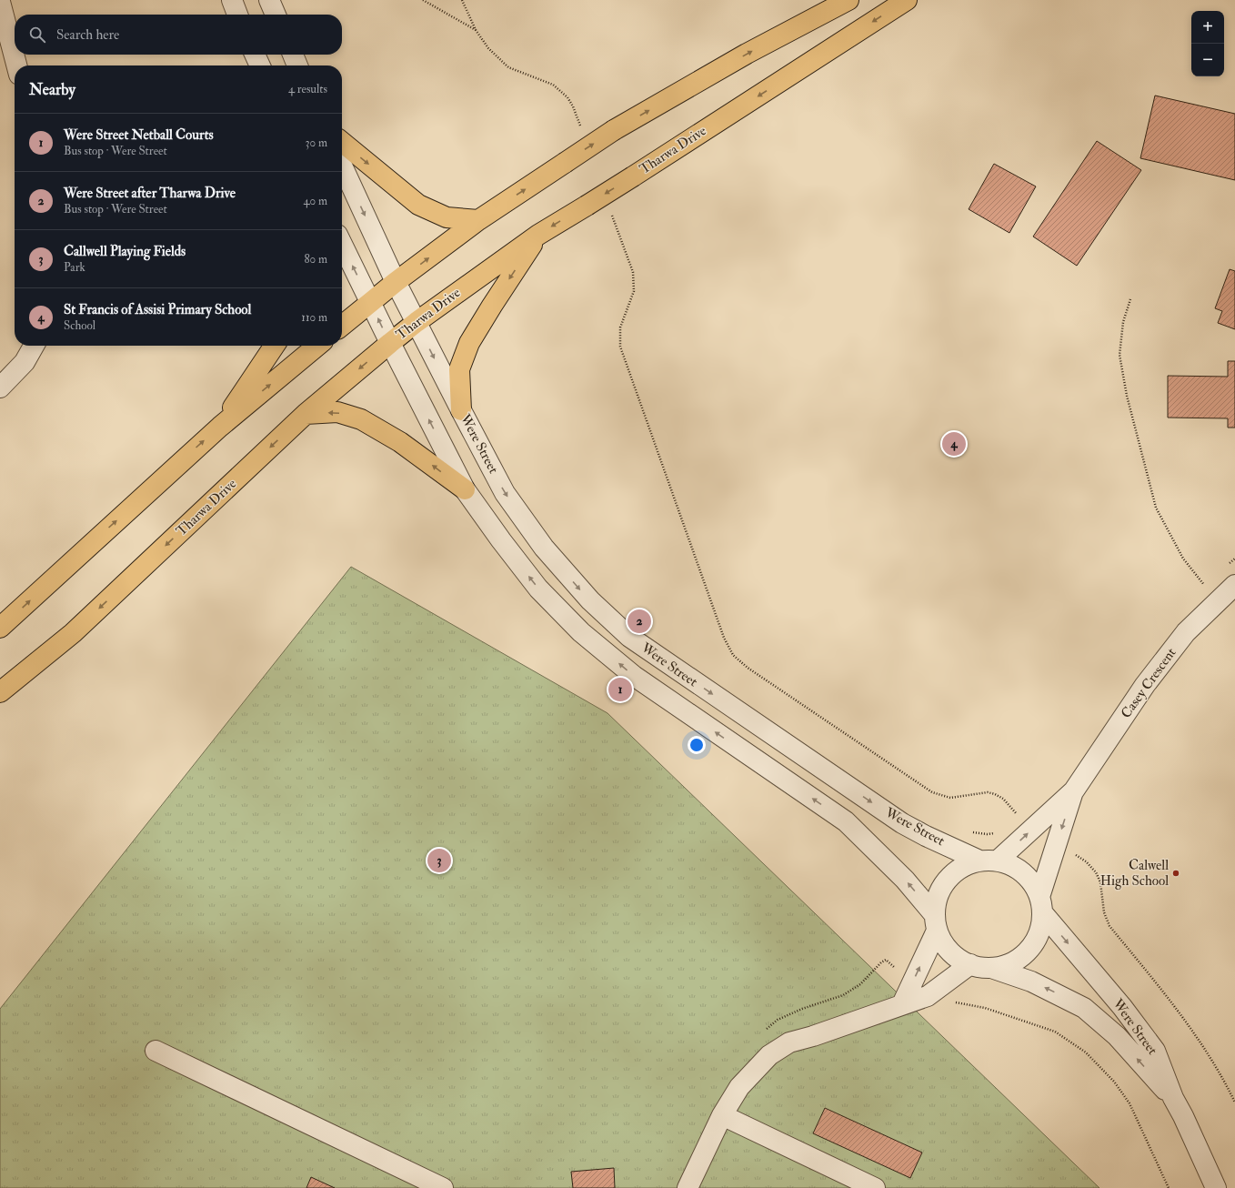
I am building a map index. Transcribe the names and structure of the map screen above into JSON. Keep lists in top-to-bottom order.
{
  "streets": {
    "main road": ["Tharwa Drive"],
    "street": ["Were Street", "Casey Crescent"]
  },
  "crossings": [
    ["Tharwa Drive", "Were Street"],
    ["Were Street", "Casey Crescent"]
  ],
  "places": ["Calwell High School"],
  "page": {
    "map_buttons": ["+", "−"],
    "search": "Search here",
    "heading": ["Nearby", "4 results"],
    "list": [
      {
        "mark": "1",
        "name": "Were Street Netball Courts",
        "note": "Bus stop · Were Street",
        "value": "30 m"
      },
      {
        "mark": "2",
        "name": "Were Street after Tharwa Drive",
        "note": "Bus stop · Were Street",
        "value": "40 m"
      },
      {
        "mark": "3",
        "name": "Callwell Playing Fields",
        "note": "Park",
        "value": "80 m"
      },
      {
        "mark": "4",
        "name": "St Francis of Assisi Primary School",
        "note": "School",
        "value": "110 m"
      }
    ],
    "pins": [
      "4",
      "2",
      "1",
      "3"
    ]
  }
}
